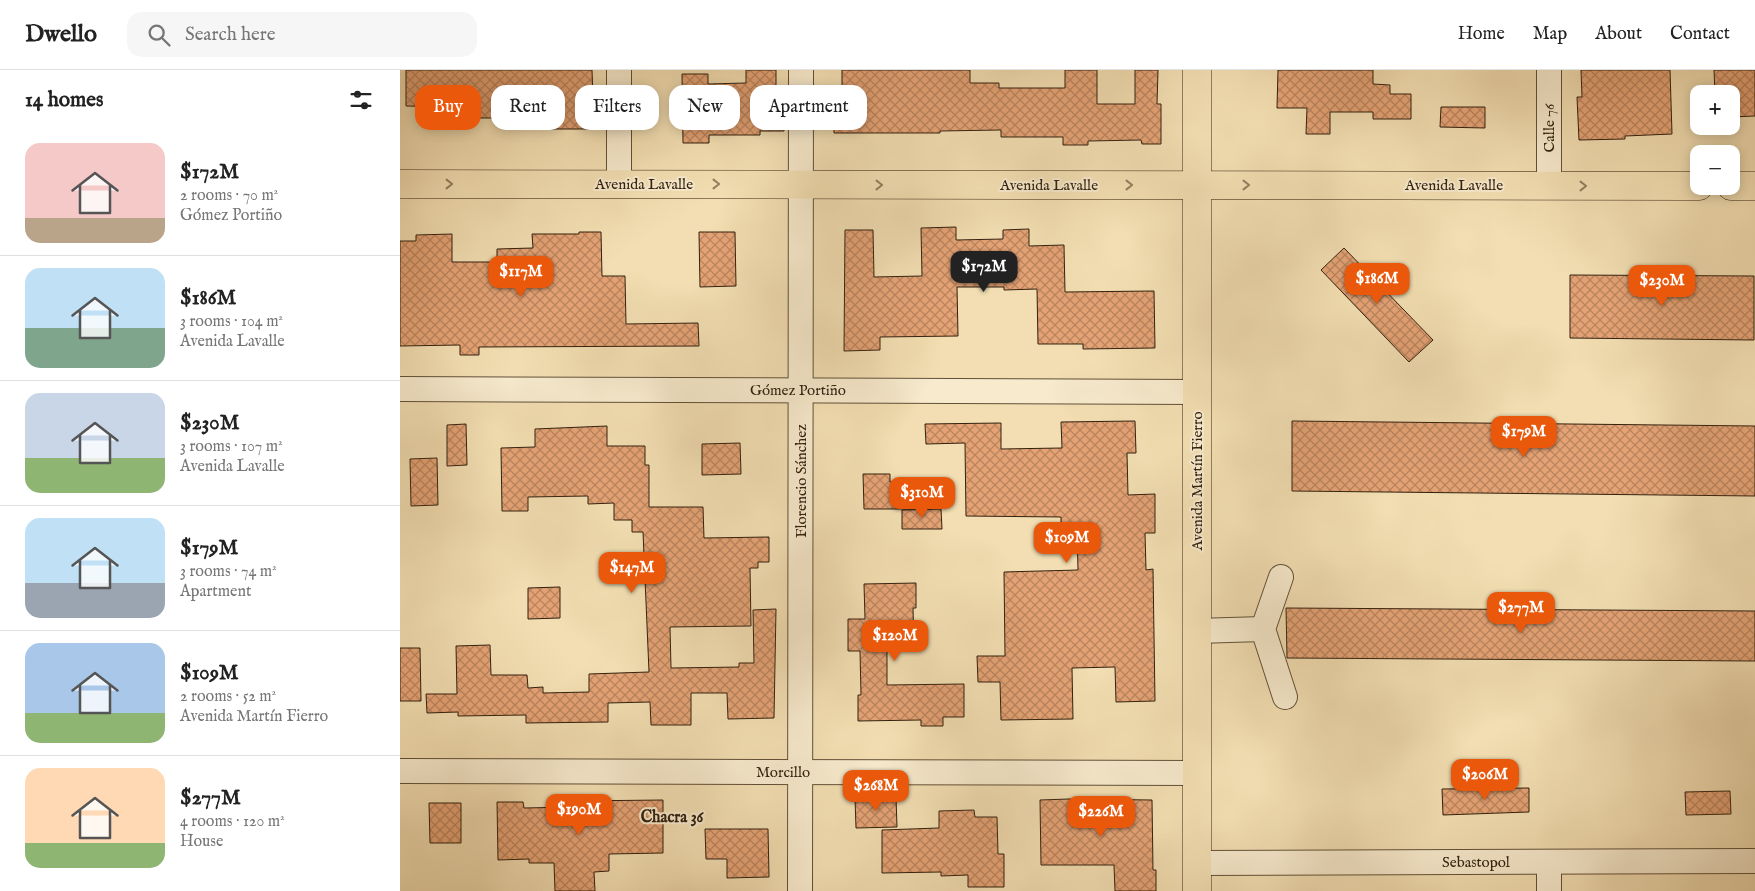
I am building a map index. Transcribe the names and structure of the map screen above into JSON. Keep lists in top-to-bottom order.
{
  "streets": {
    "main road": ["Avenida Lavalle", "Avenida Martín Fierro"],
    "street": [
      "Calle 76",
      "Gómez Portiño",
      "Florencio Sánchez",
      "Morcillo",
      "Sebastopol"
    ]
  },
  "crossings": [
    ["Calle 76", "Avenida Lavalle"],
    ["Avenida Lavalle", "Florencio Sánchez"],
    ["Avenida Lavalle", "Avenida Martín Fierro"],
    ["Gómez Portiño", "Florencio Sánchez"],
    ["Gómez Portiño", "Avenida Martín Fierro"],
    ["Florencio Sánchez", "Morcillo"],
    ["Avenida Martín Fierro", "Morcillo"],
    ["Avenida Martín Fierro", "Sebastopol"]
  ],
  "one_way": ["Avenida Lavalle"],
  "districts": ["Chacra 36"],
  "page": {
    "header": "Dwello",
    "search": "Search here",
    "nav": [
      "Home",
      "Map",
      "About",
      "Contact"
    ],
    "heading": "14 homes",
    "map_buttons": ["+", "−"],
    "chip": [
      "Buy",
      "Rent",
      "Filters",
      "New",
      "Apartment"
    ],
    "list": [
      {
        "name": "$172M",
        "note": "2 rooms · 70 m² · Gómez Portiño"
      },
      {
        "name": "$186M",
        "note": "3 rooms · 104 m² · Avenida Lavalle"
      },
      {
        "name": "$230M",
        "note": "3 rooms · 107 m² · Avenida Lavalle"
      },
      {
        "name": "$179M",
        "note": "3 rooms · 74 m² · Apartment"
      },
      {
        "name": "$109M",
        "note": "2 rooms · 52 m² · Avenida Martín Fierro"
      },
      {
        "name": "$277M",
        "note": "4 rooms · 120 m² · House"
      }
    ],
    "price": [
      "$172M",
      "$117M",
      "$186M",
      "$230M",
      "$179M",
      "$310M",
      "$109M",
      "$147M",
      "$277M",
      "$120M",
      "$206M",
      "$268M",
      "$190M",
      "$226M"
    ]
  }
}
